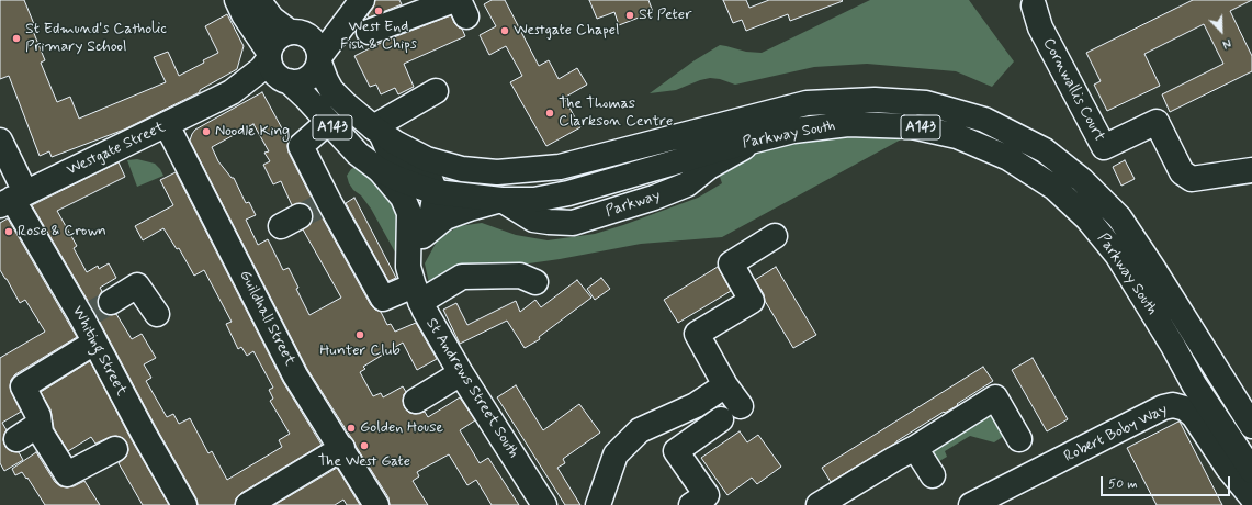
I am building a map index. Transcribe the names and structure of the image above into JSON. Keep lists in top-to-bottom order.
{
  "streets": {
    "street": [
      "Cornwallis Court",
      "A143",
      "Parkway South",
      "Westgate Street",
      "Guildhall Street",
      "Whiting Street",
      "St Andrews Street South",
      "Robert Boby Way"
    ]
  },
  "crossings": [
    ["A143", "Parkway South"],
    ["A143", "Westgate Street"],
    ["Parkway South", "Westgate Street"],
    ["Westgate Street", "Guildhall Street"],
    ["Westgate Street", "Whiting Street"]
  ],
  "places": [
    "West End Fish & Chips",
    "St Peter",
    "Westgate Chapel",
    "St Edmund's Catholic Primary School",
    "The Thomas Clarkson Centre",
    "Noodle King",
    "Rose & Crown",
    "Hunter Club",
    "Golden House",
    "The West Gate"
  ],
  "scale_bar": "50 m",
  "north": "bottom right"
}
